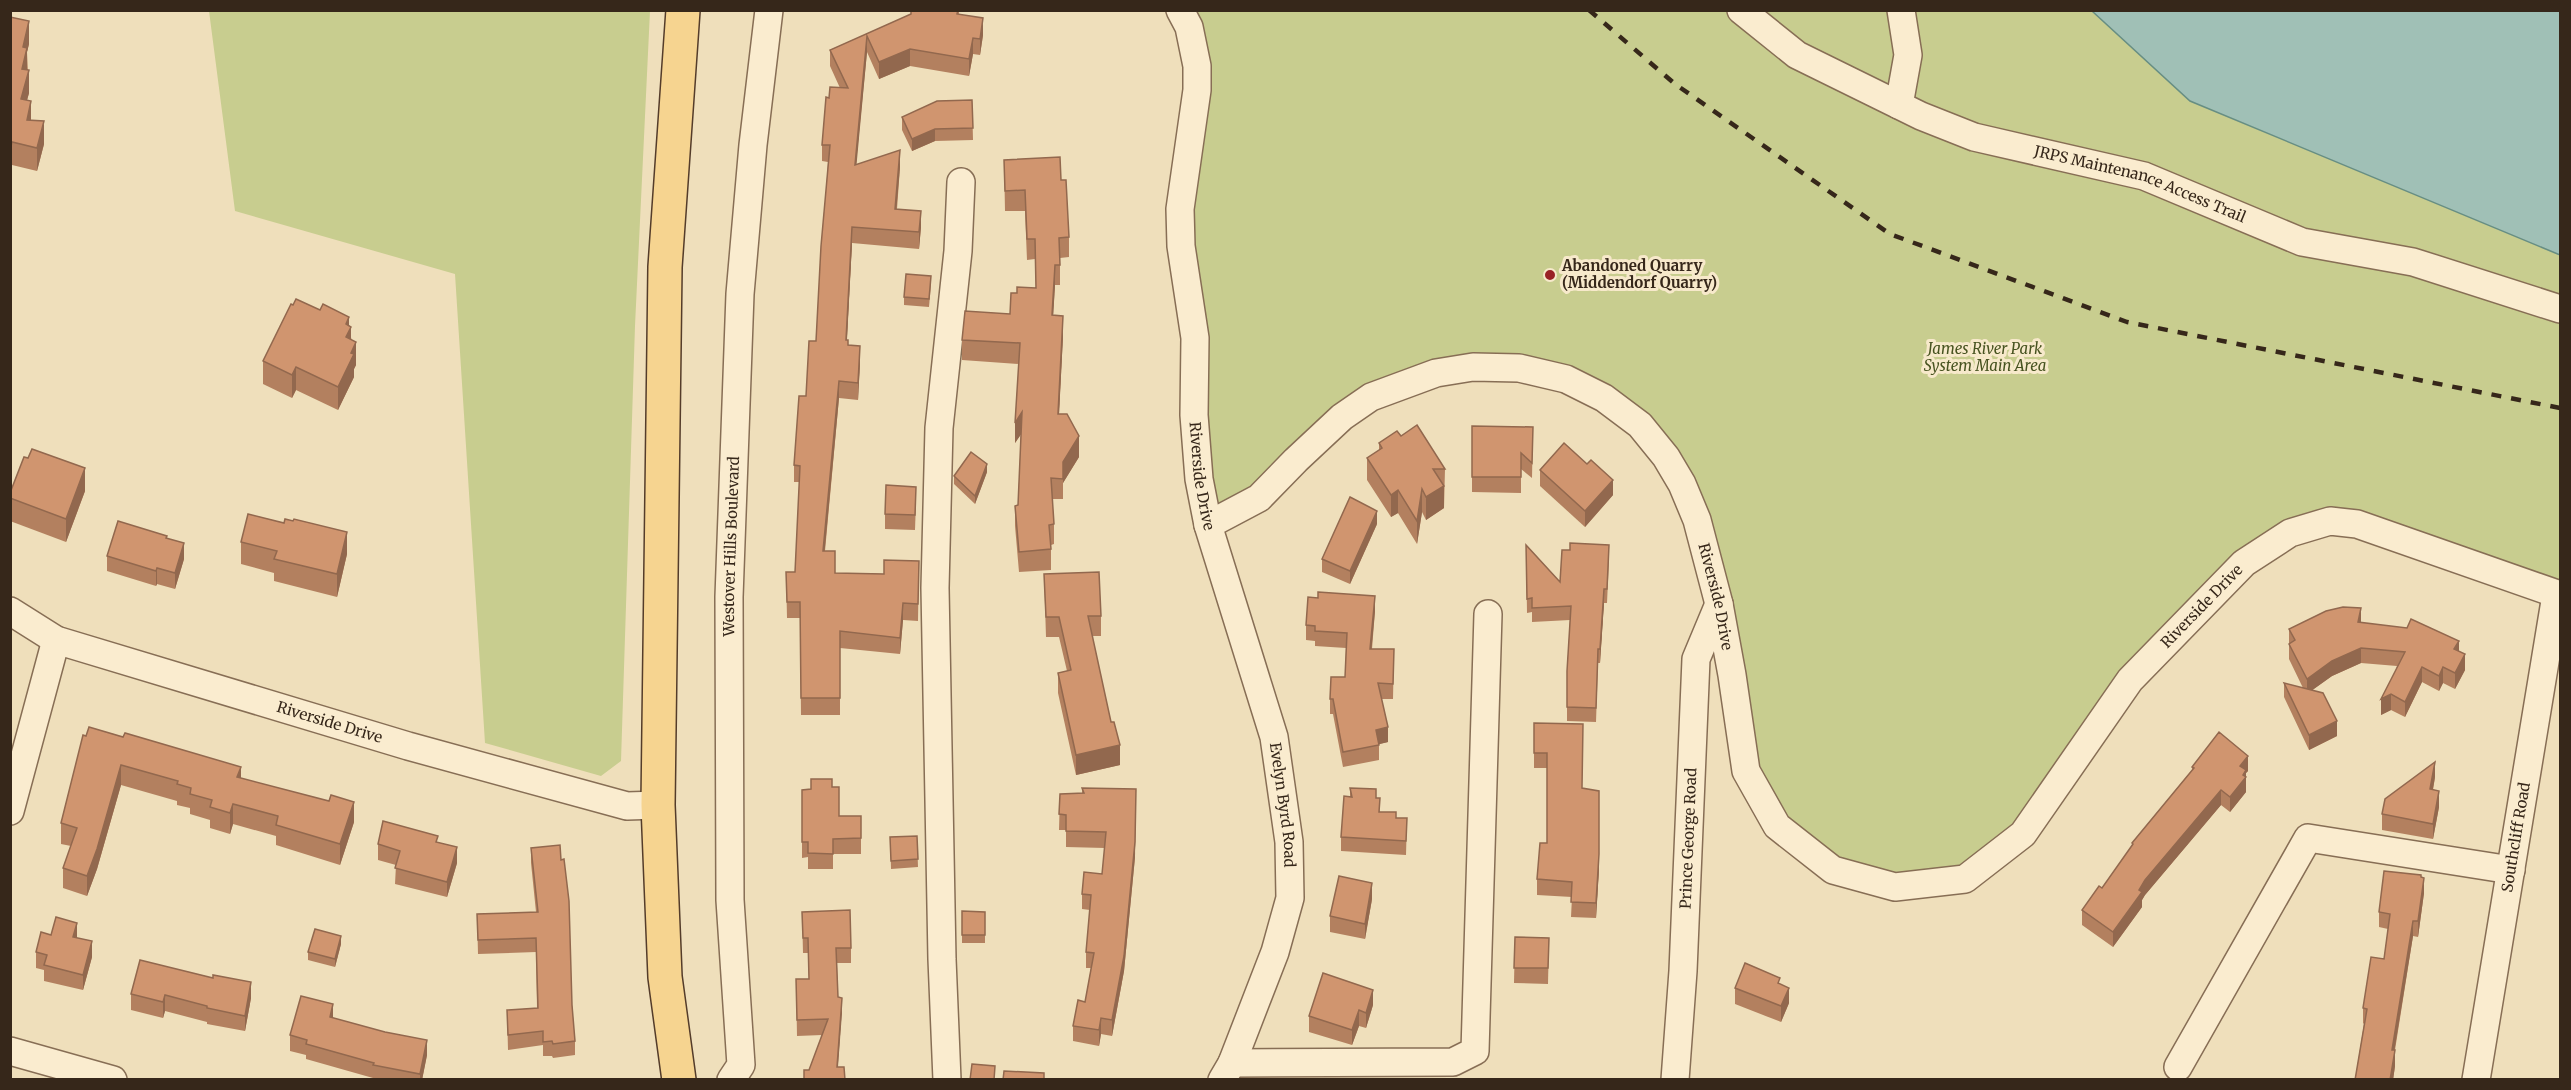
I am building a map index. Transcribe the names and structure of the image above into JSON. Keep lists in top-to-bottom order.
{
  "streets": {
    "street": [
      "JRPS Maintenance Access Trail",
      "Riverside Drive",
      "Westover Hills Boulevard",
      "Evelyn Byrd Road",
      "Southcliff Road",
      "Prince George Road"
    ]
  },
  "crossings": [
    ["Riverside Drive", "Evelyn Byrd Road"],
    ["Riverside Drive", "Southcliff Road"],
    ["Riverside Drive", "Prince George Road"]
  ],
  "parks": ["James River Park System Main Area"],
  "places": ["Abandoned Quarry (Middendorf Quarry)"]
}
